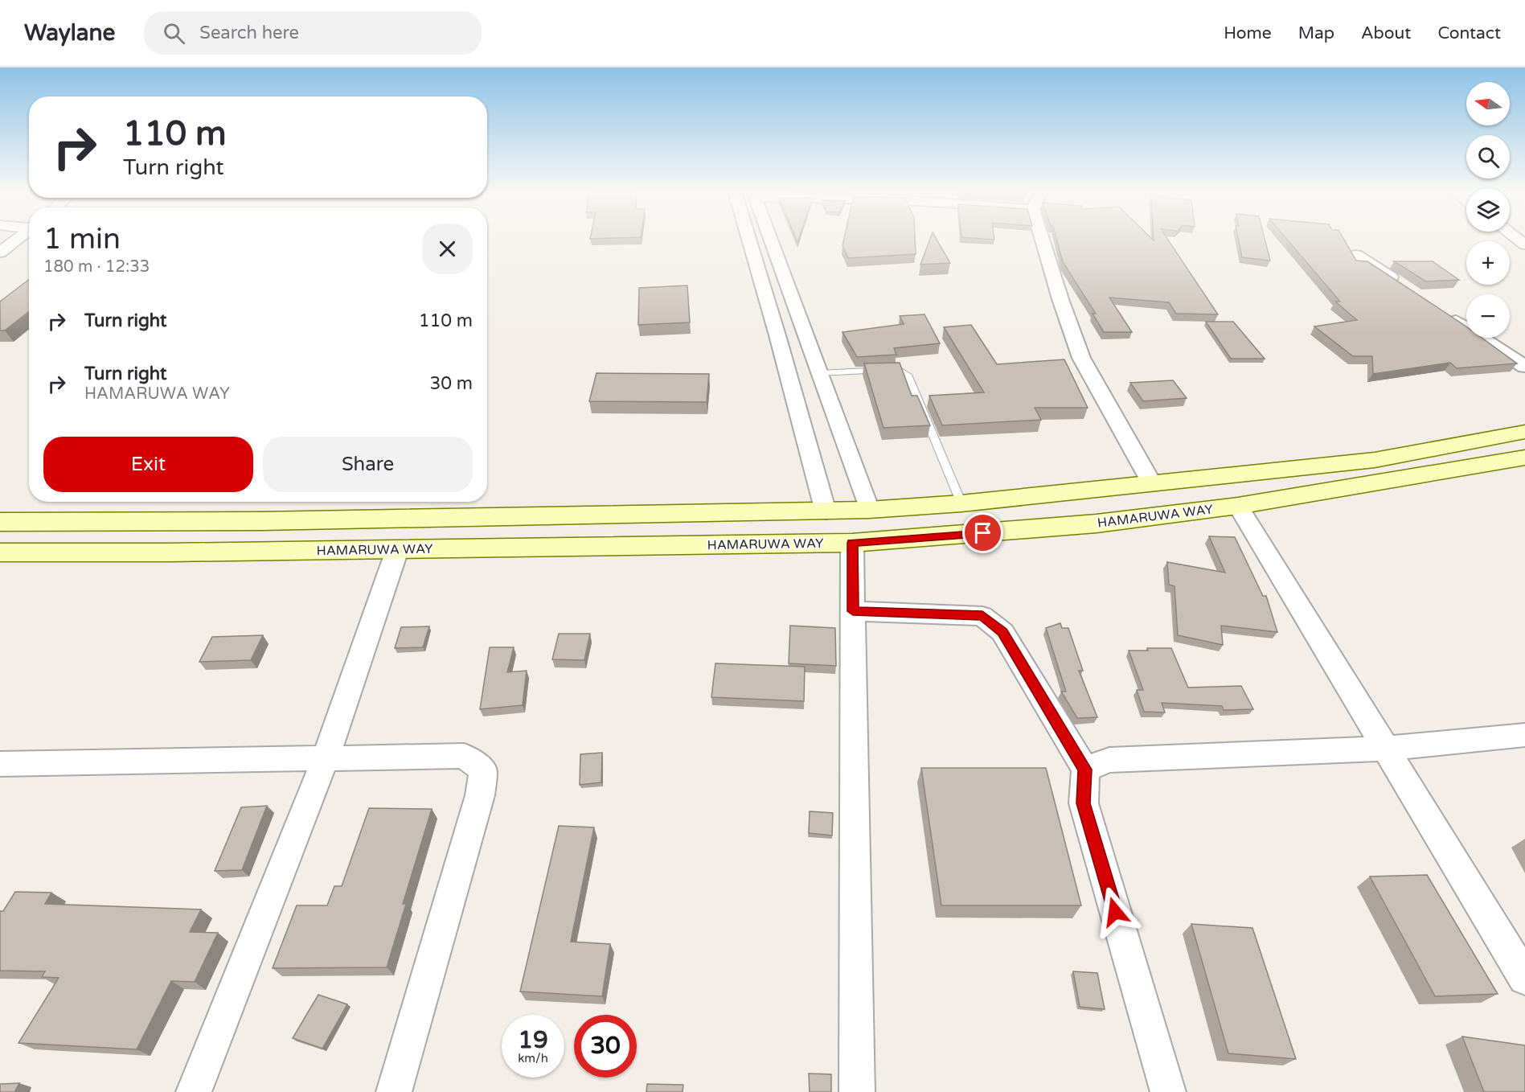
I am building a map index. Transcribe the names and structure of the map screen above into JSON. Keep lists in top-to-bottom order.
{
  "streets": {
    "main road": ["HAMARUWA WAY"]
  },
  "north": "left",
  "page": {
    "header": "Waylane",
    "search": "Search here",
    "nav": [
      "Home",
      "Map",
      "About",
      "Contact"
    ],
    "map_buttons": ["+", "−"],
    "turn": ["110 m", "Turn right"],
    "heading": ["1 min", "180 m · 12:33"],
    "list": [
      {
        "name": "Turn right",
        "value": "110 m"
      },
      {
        "name": "Turn right",
        "note": "HAMARUWA WAY",
        "value": "30 m"
      }
    ],
    "buttons": ["Exit", "Share"],
    "speed": "19 km/h",
    "limit": "30"
  }
}
